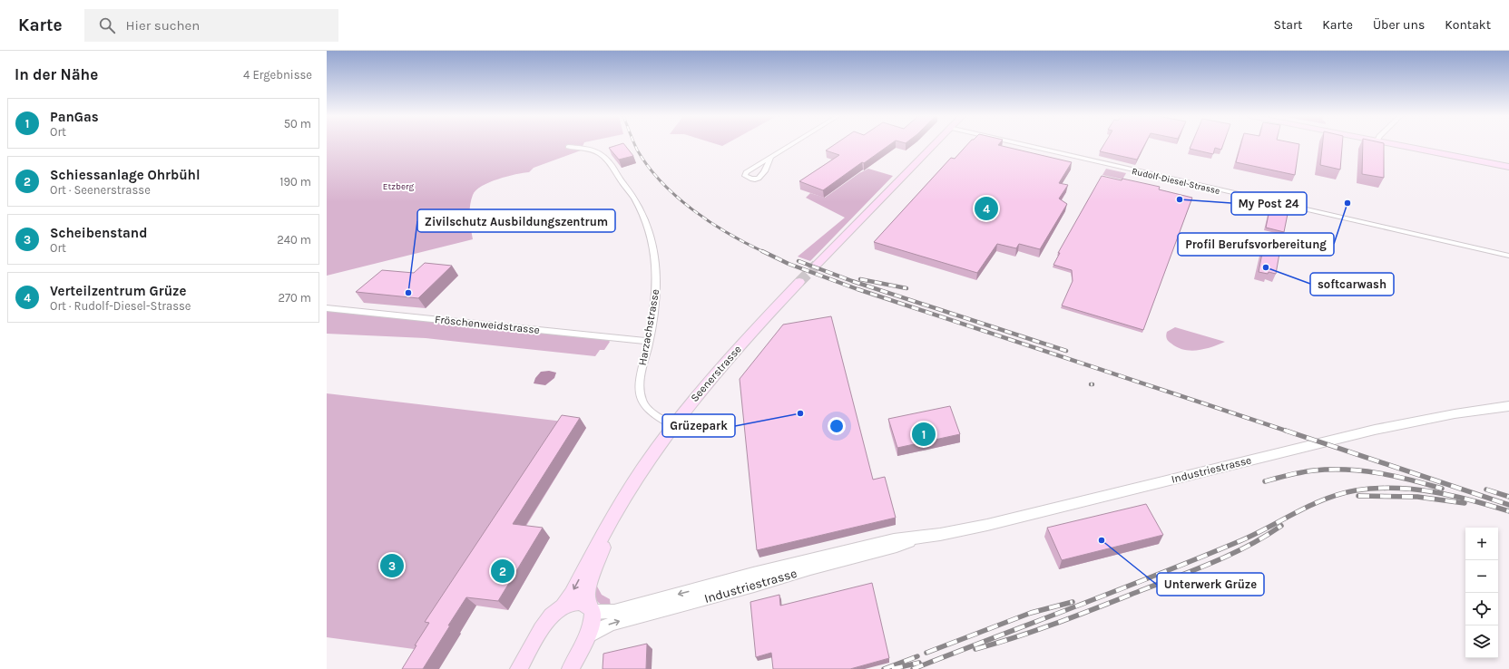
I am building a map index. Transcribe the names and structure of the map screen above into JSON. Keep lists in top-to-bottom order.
{
  "streets": {
    "main road": ["Seenerstrasse"],
    "street": [
      "Rudolf-Diesel-Strasse",
      "Fröschenweidstrasse",
      "Harzachstrasse",
      "Industriestrasse"
    ]
  },
  "crossings": [
    ["Fröschenweidstrasse", "Harzachstrasse"],
    ["Harzachstrasse", "Seenerstrasse"],
    ["Seenerstrasse", "Industriestrasse"]
  ],
  "parks": ["Etzberg"],
  "places": [
    "My Post 24",
    "Profil Berufsvorbereitung",
    "softcarwash",
    "Zivilschutz Ausbildungszentrum",
    "Grüzepark",
    "Unterwerk Grüze"
  ],
  "page": {
    "header": "Karte",
    "search": "Hier suchen",
    "nav": [
      "Start",
      "Karte",
      "Über uns",
      "Kontakt"
    ],
    "heading": ["In der Nähe", "4 Ergebnisse"],
    "list": [
      {
        "mark": "1",
        "name": "PanGas",
        "note": "Ort",
        "value": "50 m"
      },
      {
        "mark": "2",
        "name": "Schiessanlage Ohrbühl",
        "note": "Ort · Seenerstrasse",
        "value": "190 m"
      },
      {
        "mark": "3",
        "name": "Scheibenstand",
        "note": "Ort",
        "value": "240 m"
      },
      {
        "mark": "4",
        "name": "Verteilzentrum Grüze",
        "note": "Ort · Rudolf-Diesel-Strasse",
        "value": "270 m"
      }
    ],
    "pins": [
      "4",
      "1",
      "3",
      "2"
    ],
    "map_buttons": ["+", "−"]
  }
}
